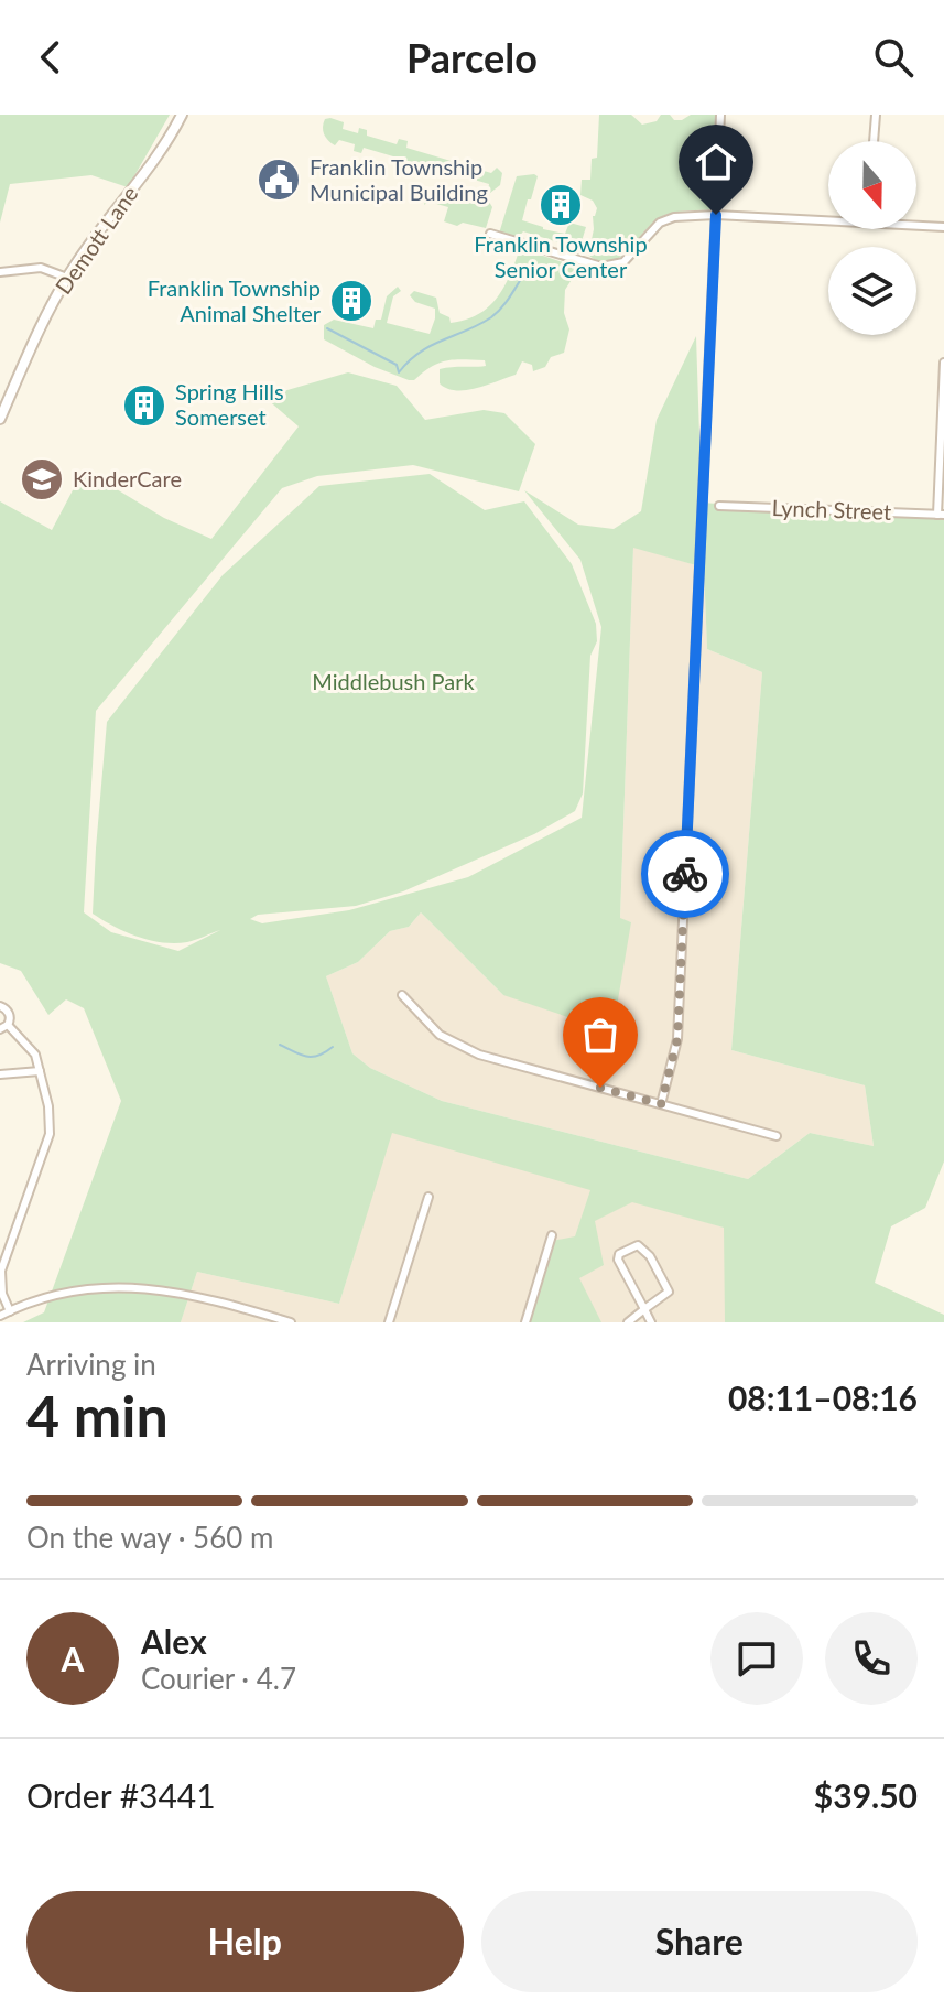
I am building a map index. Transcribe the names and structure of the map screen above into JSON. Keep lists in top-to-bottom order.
{
  "streets": {
    "street": ["Demott Lane", "Lynch Street"]
  },
  "parks": ["Middlebush Park"],
  "places": {
    "public building": ["Franklin Township Municipal Building"],
    "building": ["Franklin Township Senior Center", "Franklin Township Animal Shelter", "Spring Hills Somerset"],
    "school or university": ["KinderCare"]
  },
  "north": "bottom",
  "page": {
    "header": "Parcelo",
    "heading": ["4 min", "Arriving in", "08:11–08:16"],
    "panel": [
      "Alex",
      "Courier · 4.7",
      "Order #3441",
      "$39.50"
    ],
    "bar": "On the way · 560 m",
    "round": "A",
    "buttons": ["Help", "Share"]
  }
}
